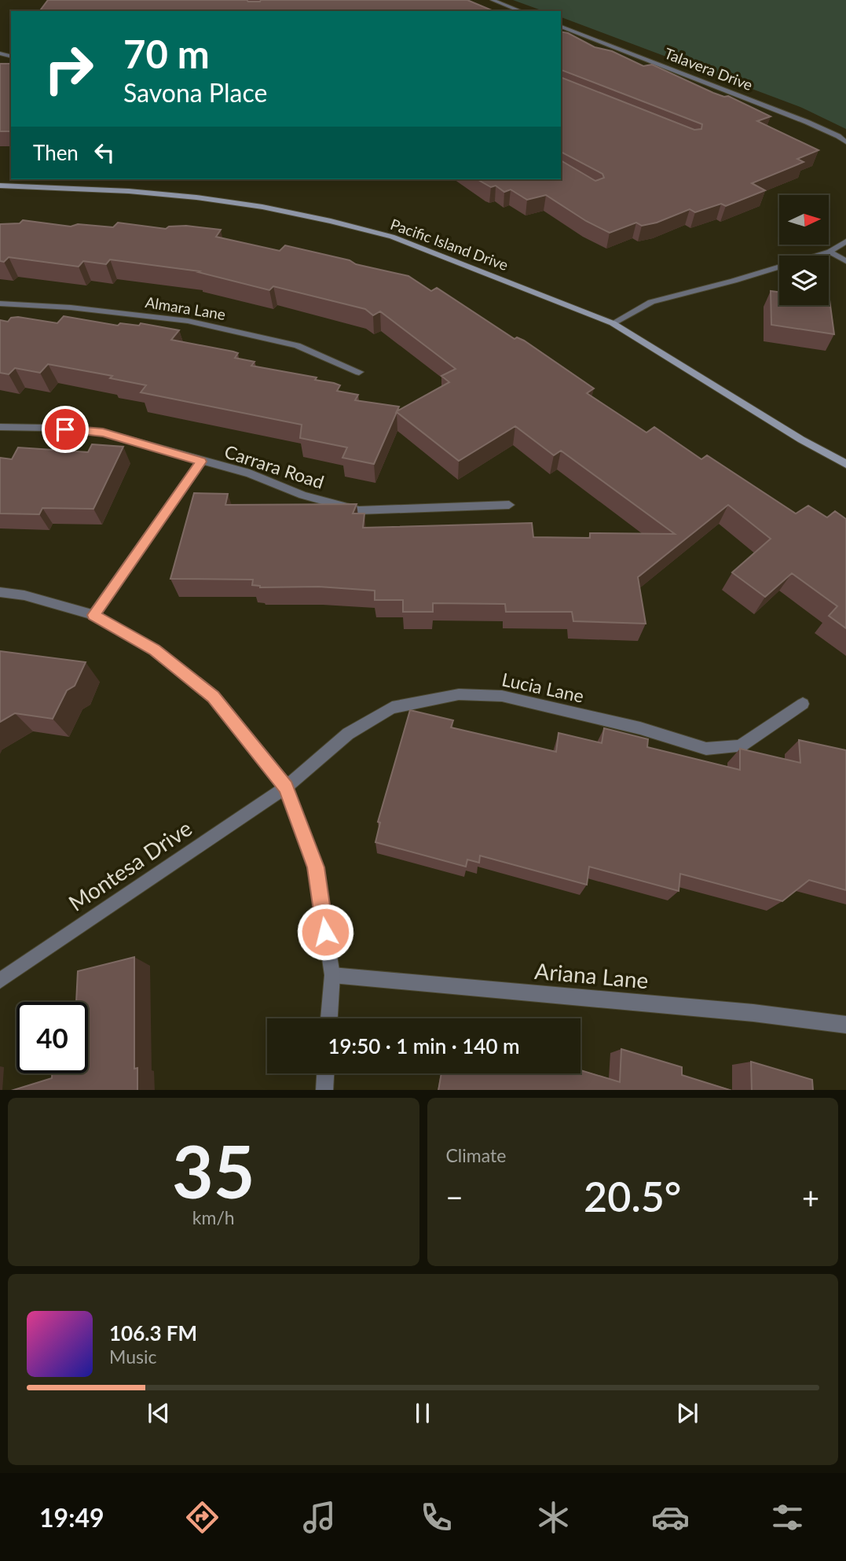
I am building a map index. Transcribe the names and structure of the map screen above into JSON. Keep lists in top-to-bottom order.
{
  "streets": {
    "main road": ["Pacific Island Drive"],
    "street": [
      "Talavera Drive",
      "Almara Lane",
      "Carrara Road",
      "Lucia Lane",
      "Montesa Drive",
      "Ariana Lane"
    ]
  },
  "crossings": [
    ["Lucia Lane", "Montesa Drive"]
  ],
  "north": "right",
  "page": {
    "turn": ["70 m", "Savona Place"],
    "then": "Then",
    "limit": "40",
    "trip": "19:50 · 1 min · 140 m",
    "tile": [
      ["35", "km/h"],
      "Climate"
    ],
    "heat": ["−", "20.5°", "+"],
    "song": ["106.3 FM", "Music"],
    "tabs": "19:49"
  }
}
